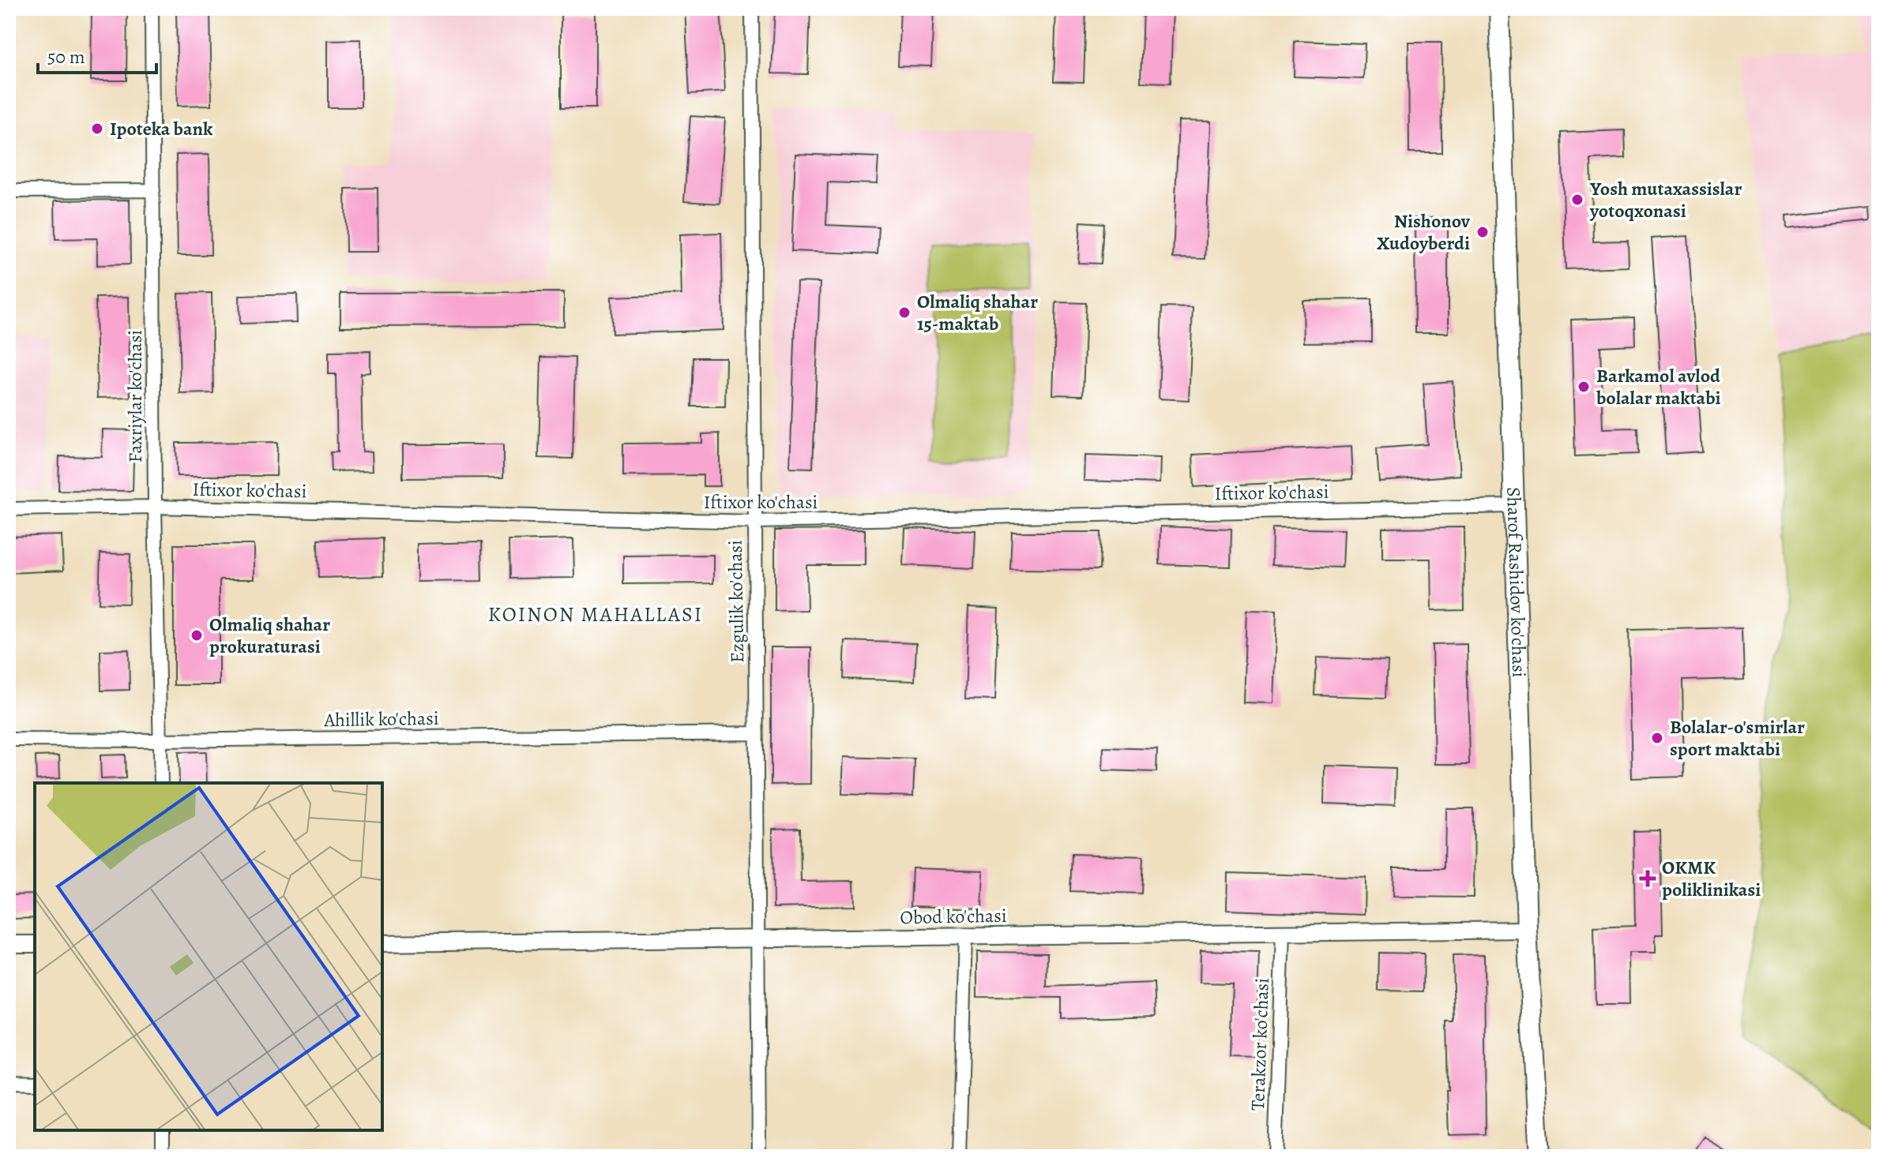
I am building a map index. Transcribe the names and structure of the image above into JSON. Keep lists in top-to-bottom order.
{
  "streets": {
    "main road": ["Sharof Rashidov ko'chasi"],
    "street": [
      "Faxriylar ko'chasi",
      "Iftixor ko'chasi",
      "Ezgulik ko'chasi",
      "Ahillik ko'chasi",
      "Obod ko'chasi",
      "Terakzor ko'chasi"
    ]
  },
  "crossings": [
    ["Faxriylar ko'chasi", "Iftixor ko'chasi"],
    ["Faxriylar ko'chasi", "Ahillik ko'chasi"],
    ["Iftixor ko'chasi", "Sharof Rashidov ko'chasi"],
    ["Iftixor ko'chasi", "Ezgulik ko'chasi"],
    ["Sharof Rashidov ko'chasi", "Obod ko'chasi"],
    ["Ezgulik ko'chasi", "Ahillik ko'chasi"],
    ["Ezgulik ko'chasi", "Obod ko'chasi"],
    ["Obod ko'chasi", "Terakzor ko'chasi"]
  ],
  "districts": ["KOINON MAHALLASI"],
  "places": {
    "other": [
      "Ipoteka bank",
      "Yosh mutaxassislar yotoqxonasi",
      "Nishonov Xudoyberdi",
      "Olmaliq shahar 15-maktab",
      "Barkamol avlod bolalar maktabi",
      "Olmaliq shahar prokuraturasi",
      "Bolalar-o'smirlar sport maktabi"
    ],
    "health": ["OKMK poliklinikasi"]
  },
  "scale_bar": "50 m"
}
